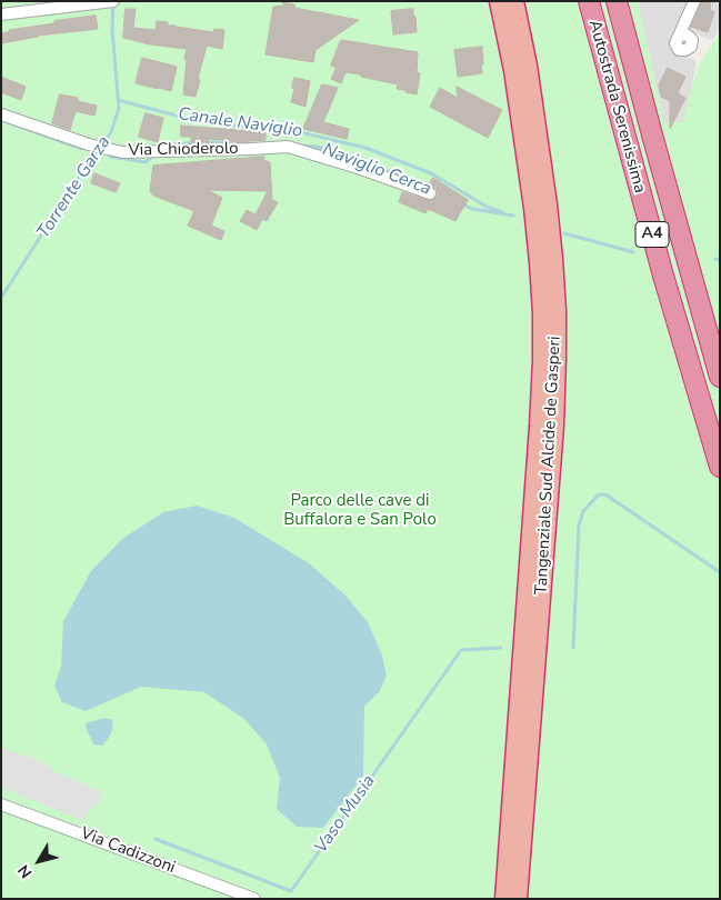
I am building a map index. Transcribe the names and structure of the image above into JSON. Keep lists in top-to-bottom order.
{
  "streets": {
    "highway": ["Autostrada Serenissima", "A4", "Tangenziale Sud Alcide de Gasperi"],
    "street": ["Via Chioderolo", "Via Cadizzoni"]
  },
  "water": [
    "Canale Naviglio",
    "Naviglio Cerca",
    "Torrente Garza",
    "Vaso Musia"
  ],
  "parks": ["Parco delle cave di Buffalora e San Polo"],
  "north": "bottom left"
}
